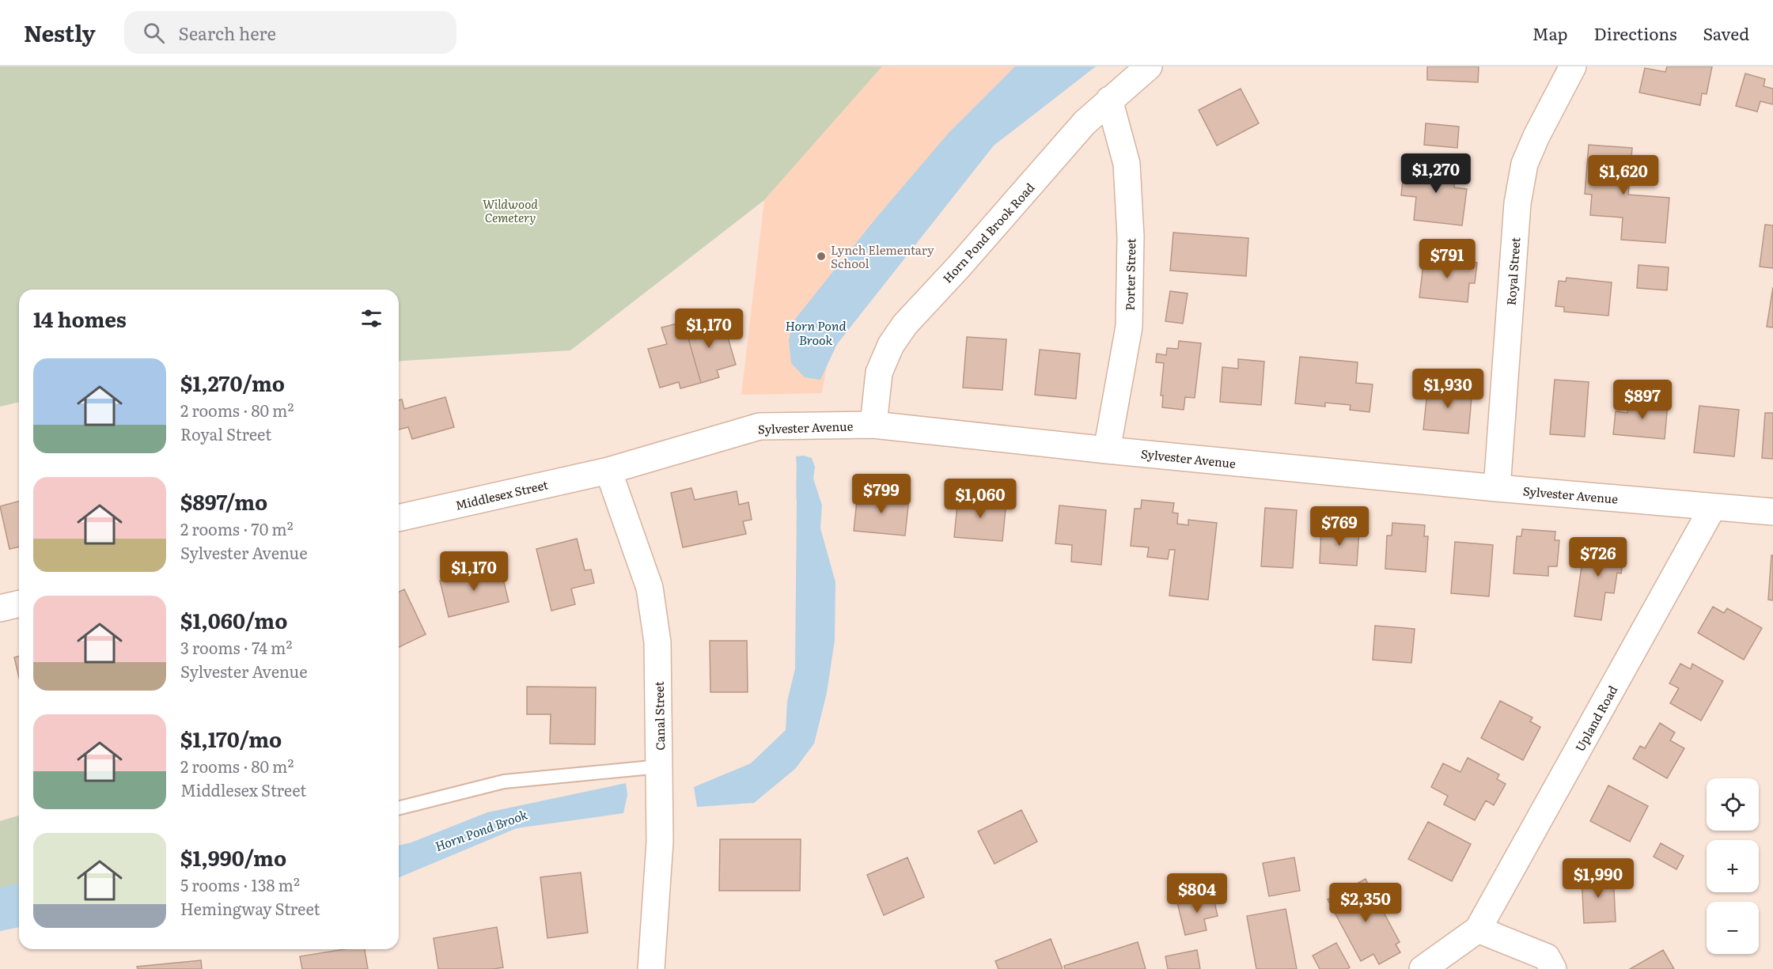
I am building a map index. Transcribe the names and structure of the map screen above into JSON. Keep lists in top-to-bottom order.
{
  "streets": {
    "street": [
      "Horn Pond Brook Road",
      "Royal Street",
      "Porter Street",
      "Sylvester Avenue",
      "Middlesex Street",
      "Canal Street",
      "Upland Road"
    ]
  },
  "crossings": [
    ["Horn Pond Brook Road", "Porter Street"],
    ["Horn Pond Brook Road", "Sylvester Avenue"],
    ["Royal Street", "Sylvester Avenue"],
    ["Porter Street", "Sylvester Avenue"],
    ["Sylvester Avenue", "Middlesex Street"],
    ["Sylvester Avenue", "Canal Street"],
    ["Sylvester Avenue", "Upland Road"],
    ["Middlesex Street", "Canal Street"]
  ],
  "water": ["Horn Pond Brook"],
  "parks": ["Wildwood Cemetery"],
  "places": ["Lynch Elementary School"],
  "page": {
    "header": "Nestly",
    "search": "Search here",
    "nav": ["Map", "Directions", "Saved"],
    "price": [
      "$1,270",
      "$1,620",
      "$791",
      "$1,170",
      "$1,930",
      "$897",
      "$799",
      "$1,060",
      "$769",
      "$726",
      "$1,170",
      "$1,990",
      "$804",
      "$2,350"
    ],
    "heading": "14 homes",
    "list": [
      {
        "name": "$1,270/mo",
        "note": "2 rooms · 80 m² · Royal Street"
      },
      {
        "name": "$897/mo",
        "note": "2 rooms · 70 m² · Sylvester Avenue"
      },
      {
        "name": "$1,060/mo",
        "note": "3 rooms · 74 m² · Sylvester Avenue"
      },
      {
        "name": "$1,170/mo",
        "note": "2 rooms · 80 m² · Middlesex Street"
      },
      {
        "name": "$1,990/mo",
        "note": "5 rooms · 138 m² · Hemingway Street"
      }
    ],
    "map_buttons": ["+", "−"]
  }
}
